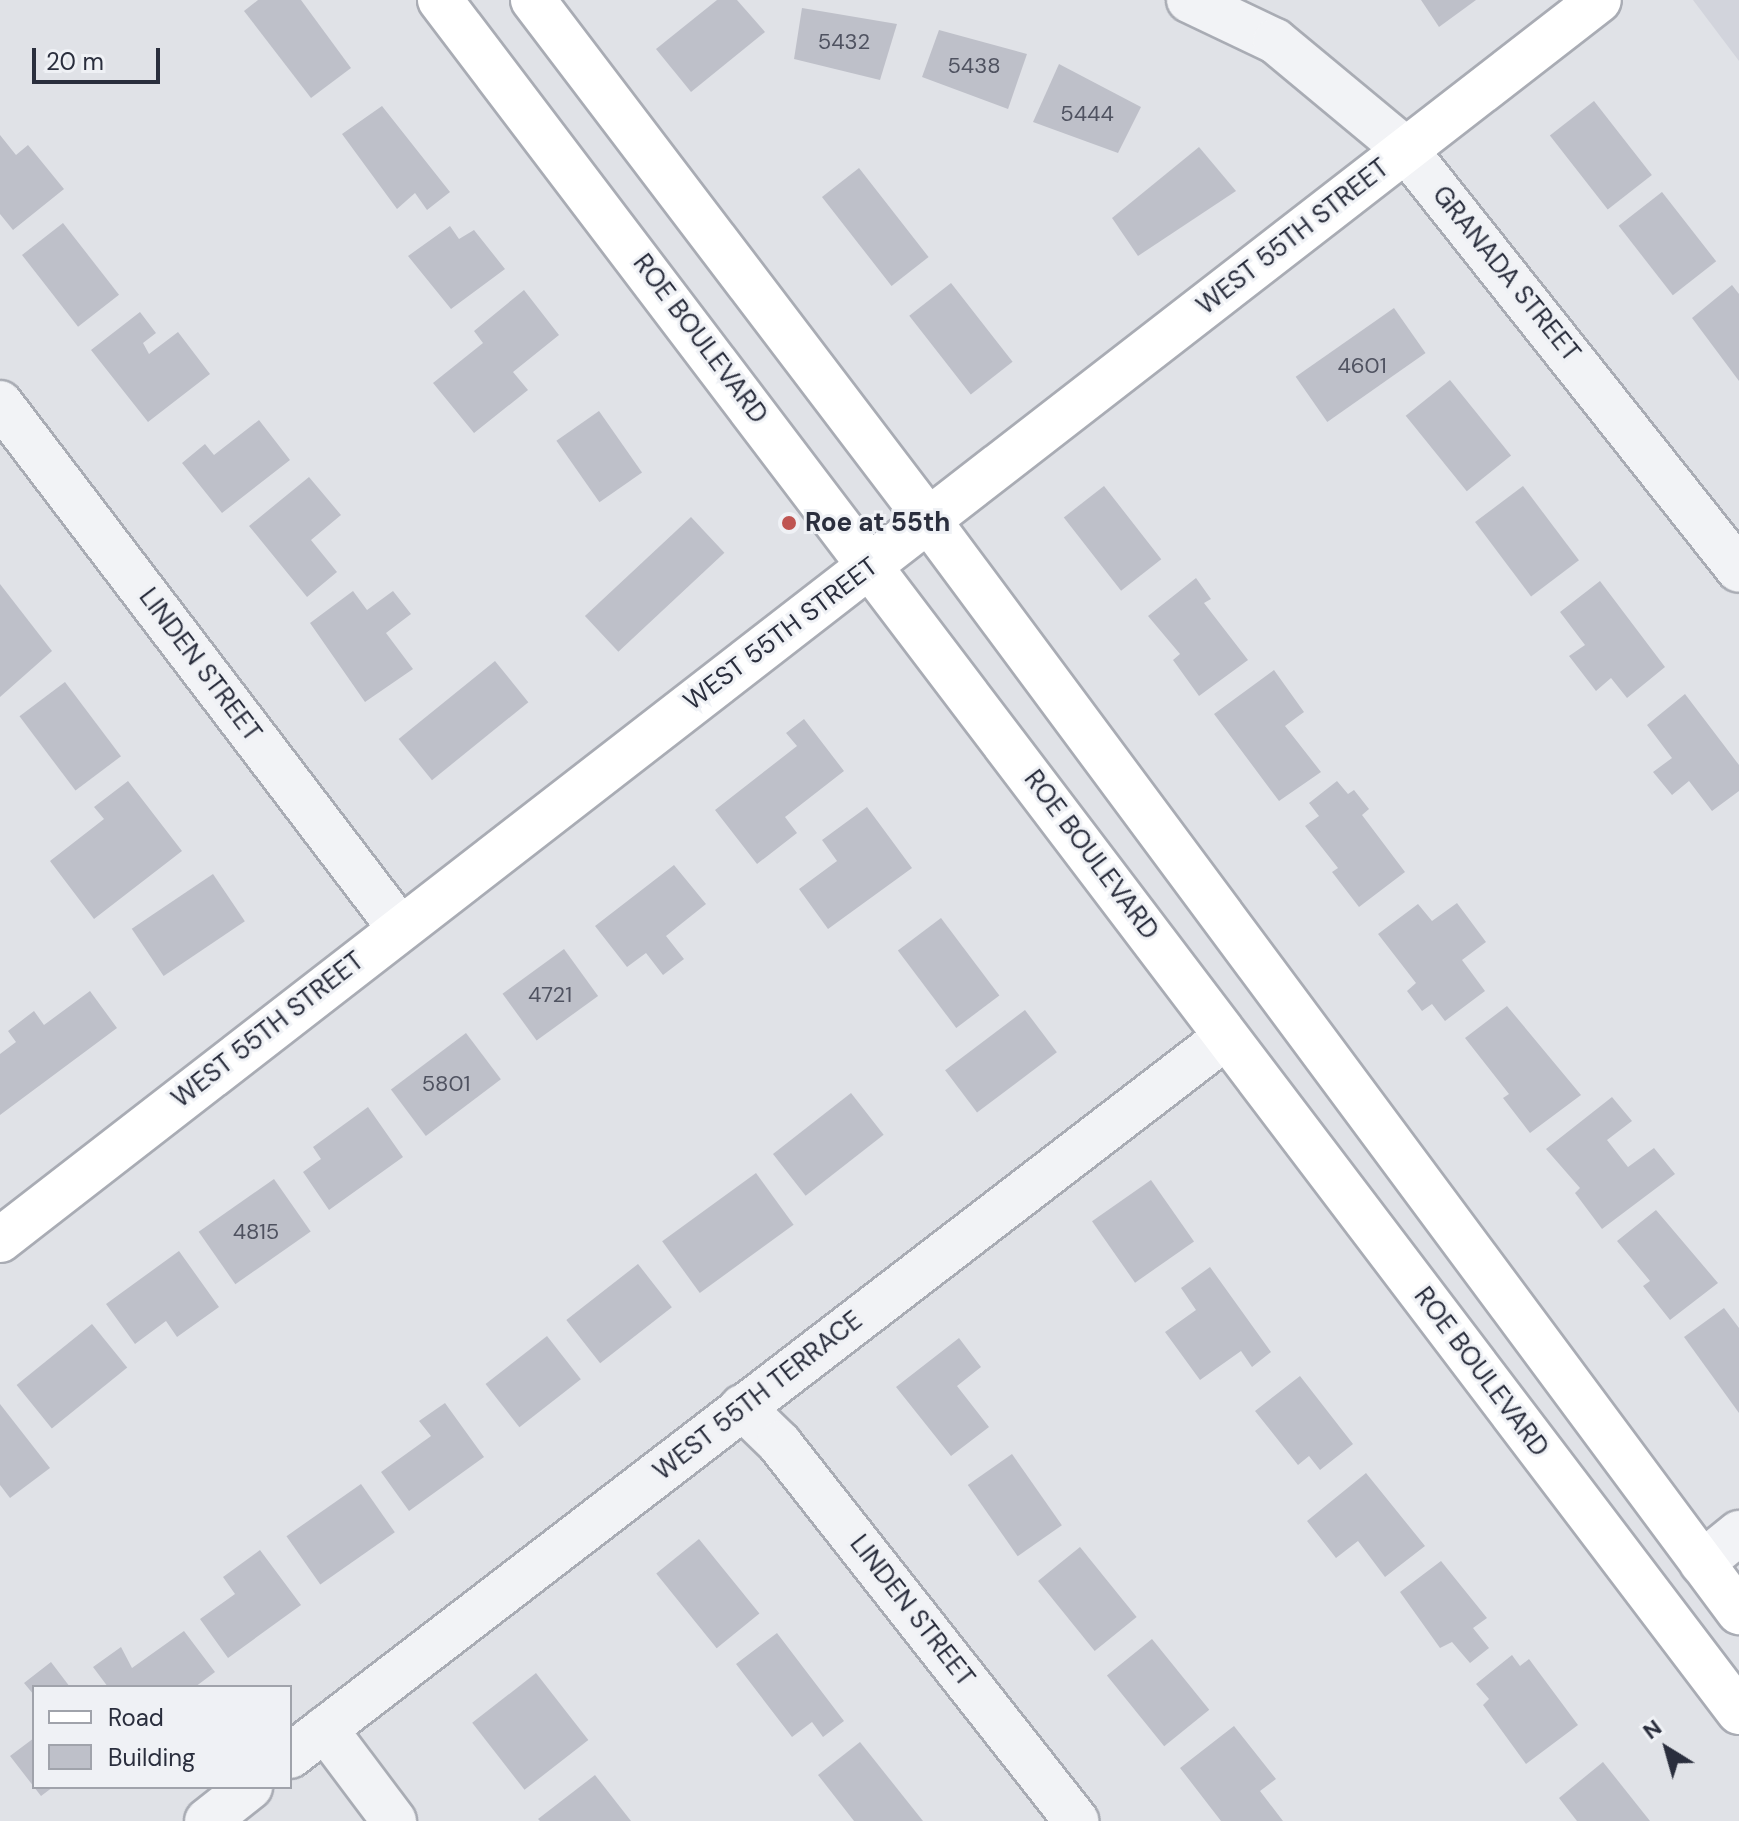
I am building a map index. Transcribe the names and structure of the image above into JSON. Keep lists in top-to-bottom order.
{
  "streets": {
    "main road": ["WEST 55TH STREET", "ROE BOULEVARD"],
    "street": ["GRANADA STREET", "LINDEN STREET", "WEST 55TH TERRACE"]
  },
  "crossings": [
    ["WEST 55TH STREET", "GRANADA STREET"],
    ["WEST 55TH STREET", "ROE BOULEVARD"],
    ["WEST 55TH STREET", "LINDEN STREET"],
    ["ROE BOULEVARD", "WEST 55TH TERRACE"],
    ["LINDEN STREET", "WEST 55TH TERRACE"]
  ],
  "places": ["Roe at 55th"],
  "house_numbers": [
    "5432",
    "5438",
    "5444",
    "4601",
    "4721",
    "5801",
    "4815"
  ],
  "legend": ["Road", "Building"],
  "scale_bar": "20 m",
  "north": "top left"
}
